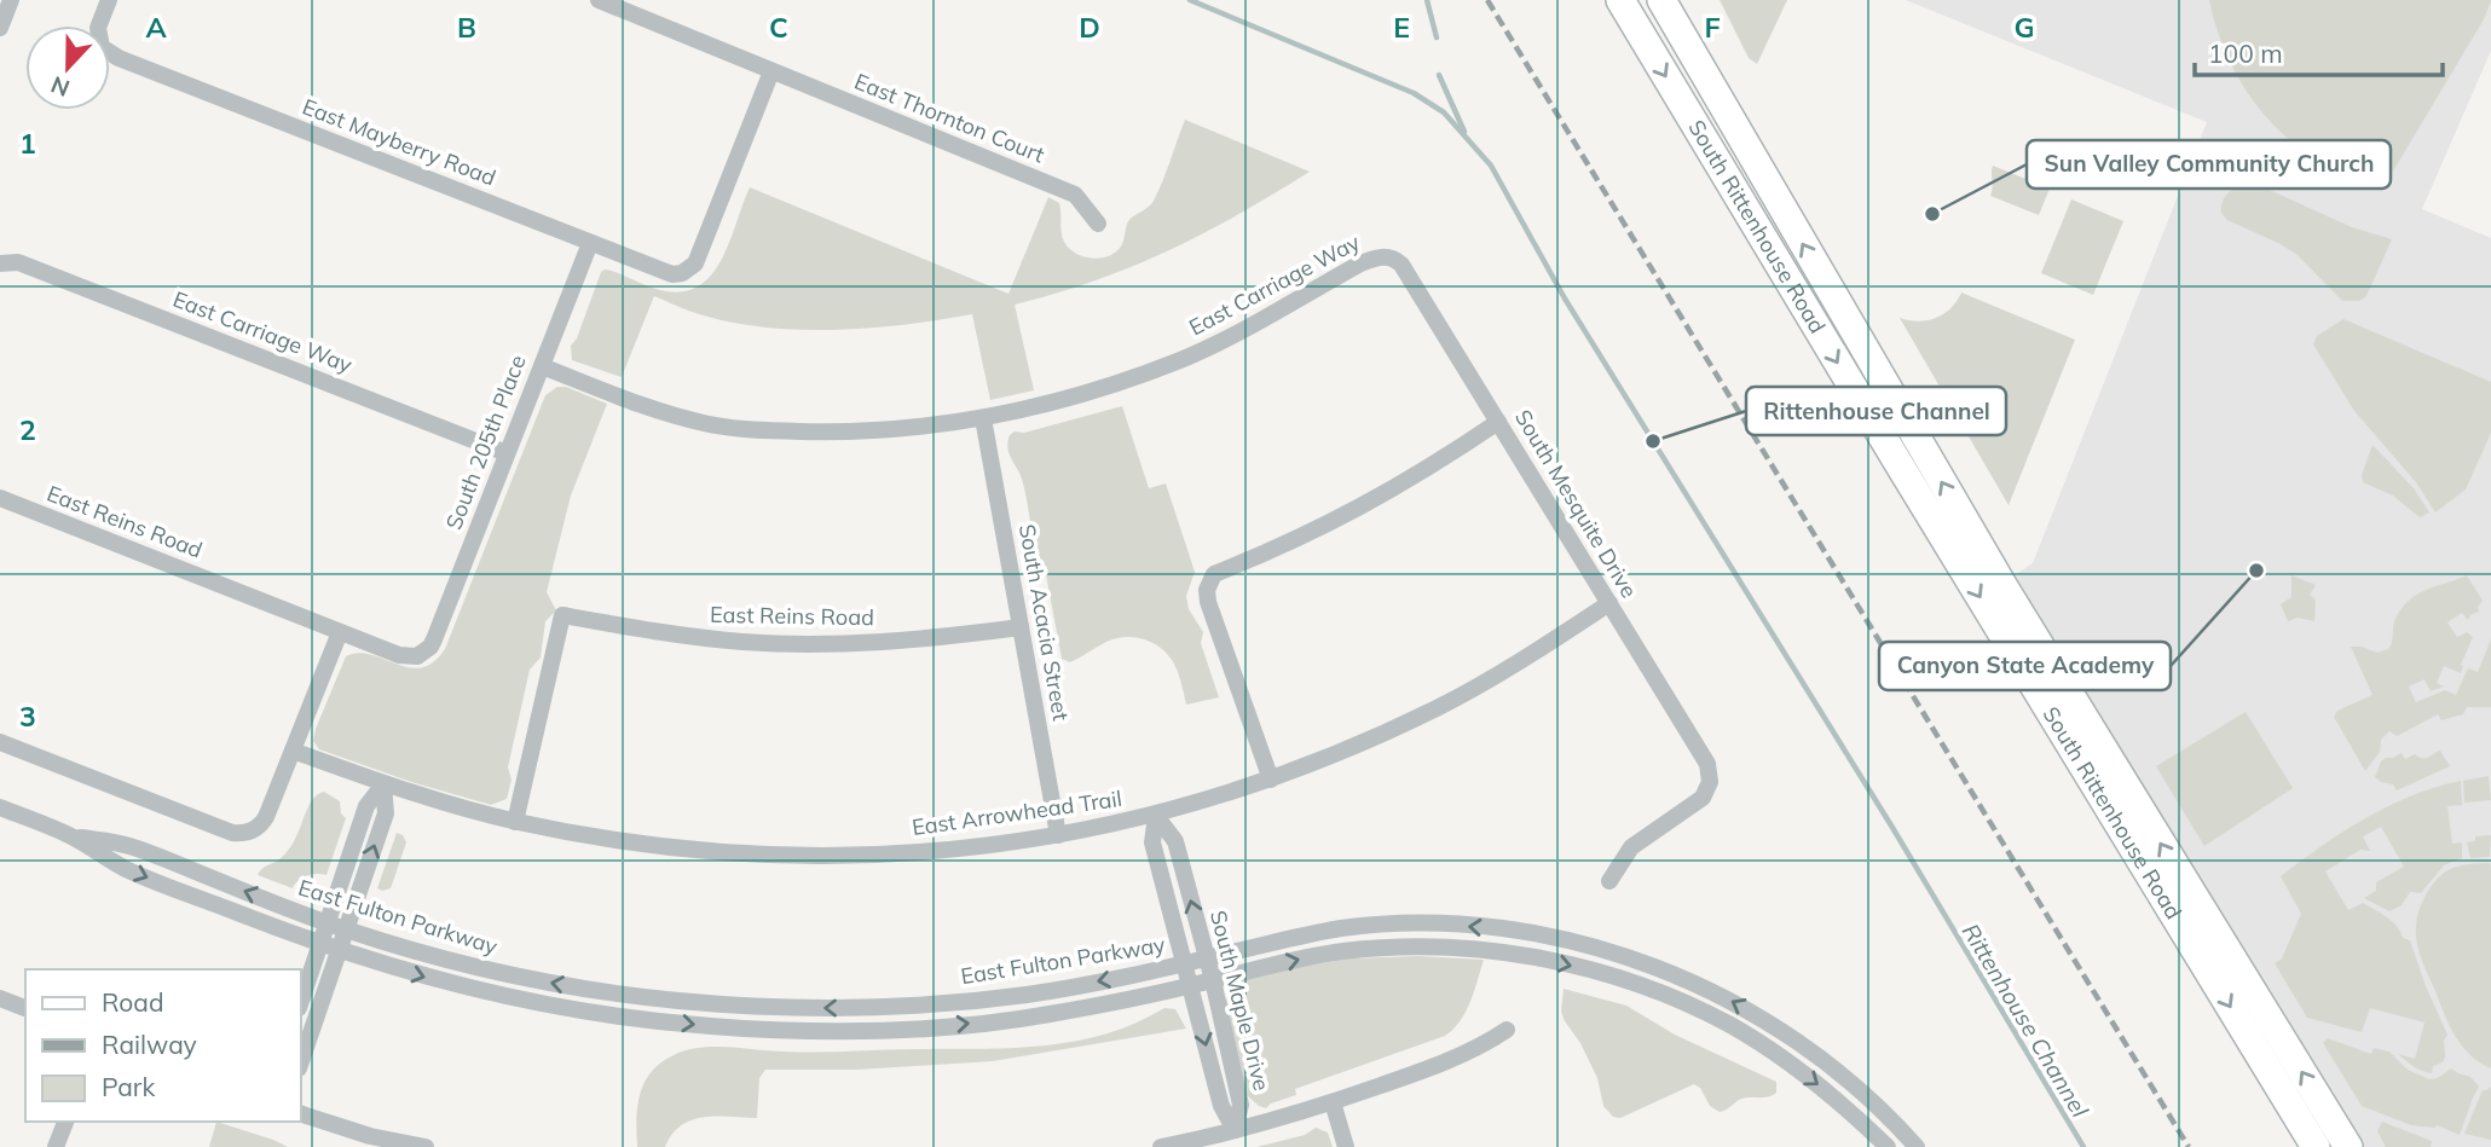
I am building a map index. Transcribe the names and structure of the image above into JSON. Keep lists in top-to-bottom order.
{
  "streets": {
    "main road": ["South Rittenhouse Road"],
    "street": [
      "East Thornton Court",
      "East Mayberry Road",
      "East Carriage Way",
      "South 205th Place",
      "South Mesquite Drive",
      "East Reins Road",
      "South Acacia Street",
      "East Arrowhead Trail",
      "East Fulton Parkway",
      "South Maple Drive"
    ]
  },
  "crossings": [
    ["East Thornton Court", "East Mayberry Road"],
    ["East Mayberry Road", "South 205th Place"],
    ["East Carriage Way", "South 205th Place"],
    ["East Carriage Way", "South Mesquite Drive"],
    ["East Carriage Way", "South Acacia Street"],
    ["South 205th Place", "East Reins Road"],
    ["South Mesquite Drive", "East Arrowhead Trail"],
    ["East Reins Road", "South Acacia Street"],
    ["East Reins Road", "East Arrowhead Trail"],
    ["South Acacia Street", "East Arrowhead Trail"],
    ["East Arrowhead Trail", "South Maple Drive"],
    ["East Fulton Parkway", "South Maple Drive"]
  ],
  "water": ["Rittenhouse Channel"],
  "places": ["Sun Valley Community Church", "Rittenhouse Channel", "Canyon State Academy"],
  "legend": ["Road", "Railway", "Park"],
  "scale_bar": "100 m",
  "north": "bottom",
  "grid": {
    "columns": [
      "A",
      "B",
      "C",
      "D",
      "E",
      "F",
      "G"
    ],
    "rows": ["1", "2", "3"]
  }
}
